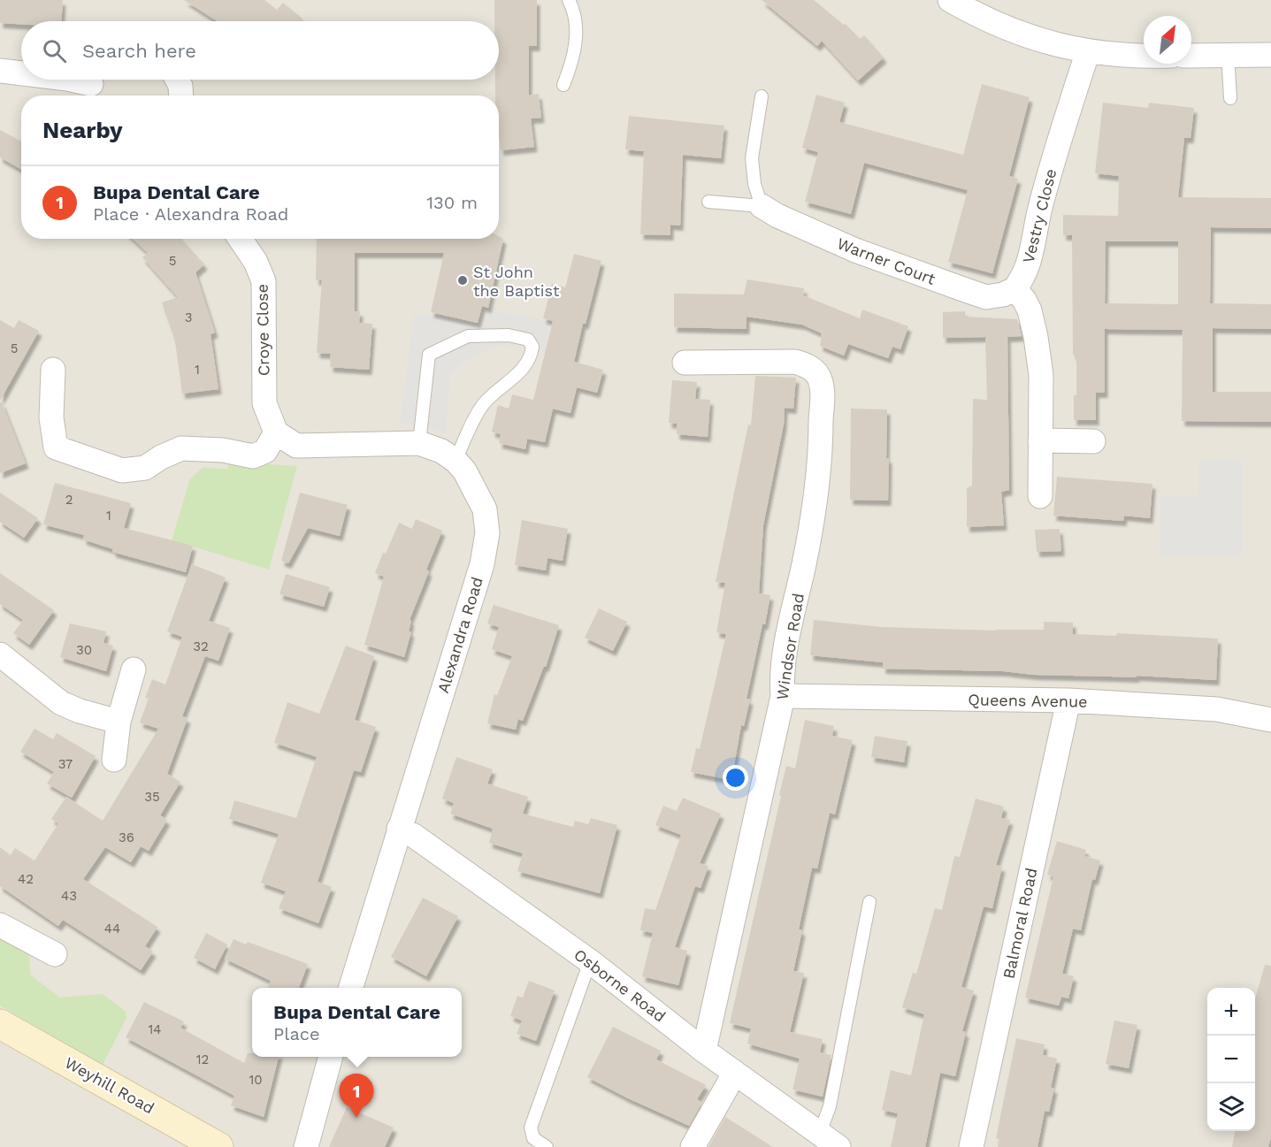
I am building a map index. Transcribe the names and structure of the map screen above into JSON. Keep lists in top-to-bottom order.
{
  "streets": {
    "main road": ["Weyhill Road"],
    "street": [
      "Vestry Close",
      "Warner Court",
      "Croye Close",
      "Alexandra Road",
      "Windsor Road",
      "Queens Avenue",
      "Balmoral Road",
      "Osborne Road"
    ]
  },
  "crossings": [
    ["Vestry Close", "Warner Court"],
    ["Croye Close", "Alexandra Road"],
    ["Alexandra Road", "Osborne Road"],
    ["Windsor Road", "Queens Avenue"],
    ["Windsor Road", "Osborne Road"],
    ["Queens Avenue", "Balmoral Road"]
  ],
  "places": ["St John the Baptist"],
  "house_numbers": [
    "5",
    "3",
    "5",
    "1",
    "2",
    "1",
    "32",
    "30",
    "37",
    "35",
    "36",
    "42",
    "43",
    "44",
    "14",
    "12",
    "10"
  ],
  "north": "top right",
  "page": {
    "search": "Search here",
    "heading": "Nearby",
    "list": [
      {
        "mark": "1",
        "name": "Bupa Dental Care",
        "note": "Place · Alexandra Road",
        "value": "130 m"
      }
    ],
    "map_buttons": ["+", "−"],
    "popup": ["Bupa Dental Care", "Place"],
    "pins": "1"
  }
}
